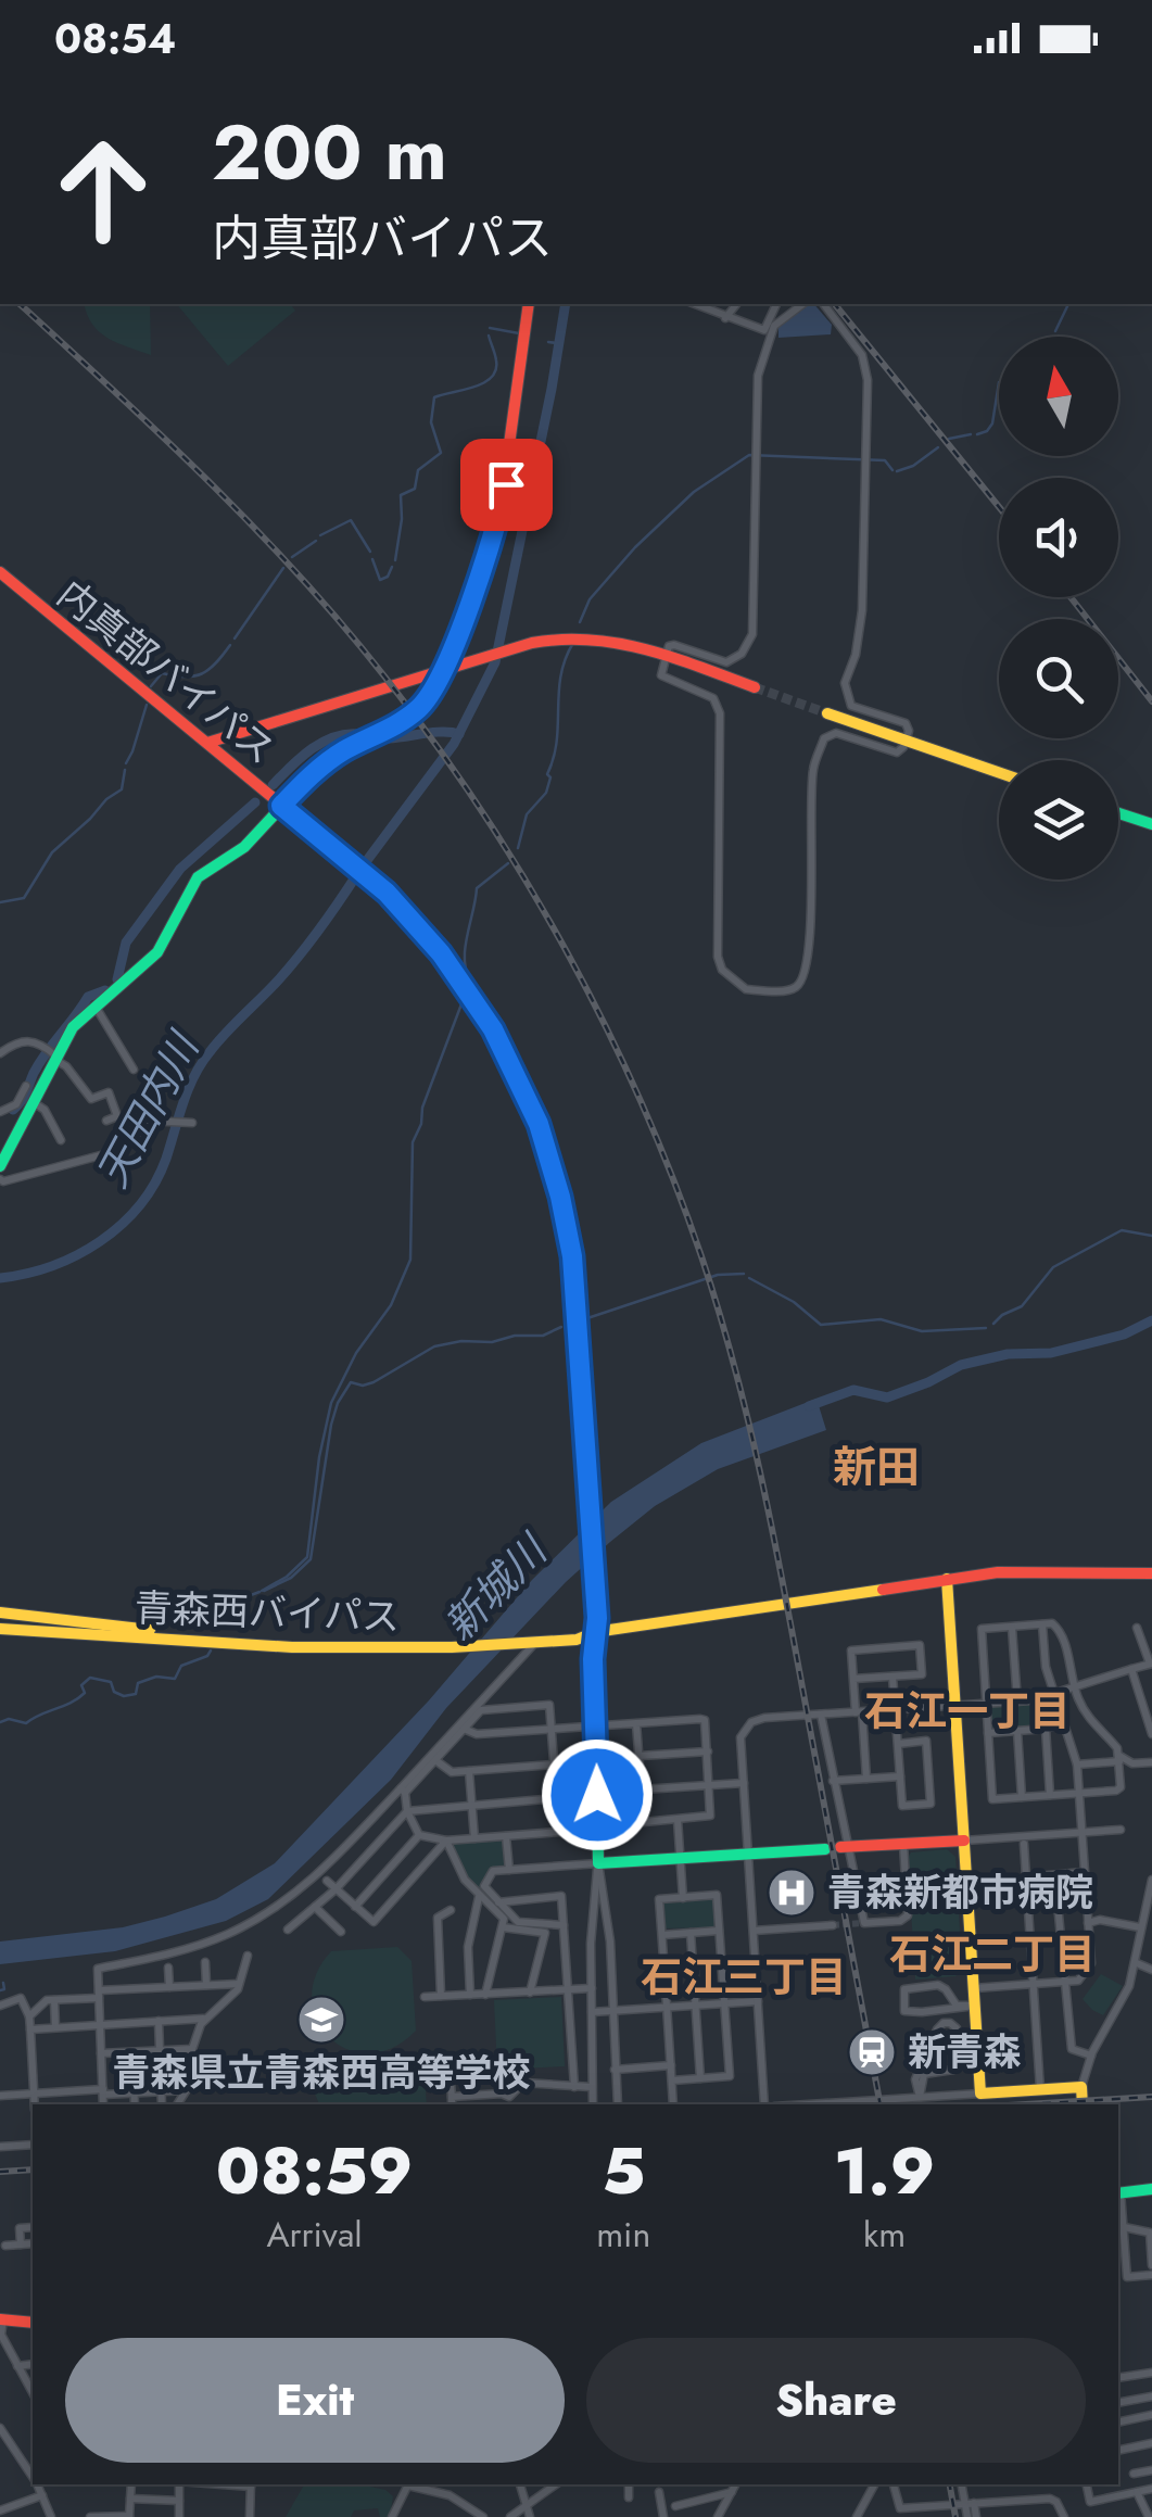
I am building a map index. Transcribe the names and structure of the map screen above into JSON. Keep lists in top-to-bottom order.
{
  "streets": {
    "main road": ["内真部バイパス", "青森西バイパス"]
  },
  "crossings": [
    ["内真部バイパス", "青森西バイパス"]
  ],
  "districts": [
    "新田",
    "石江一丁目",
    "石江二丁目",
    "石江三丁目"
  ],
  "water": ["天田内川", "新城川"],
  "places": {
    "hospital": ["青森新都市病院"],
    "school or university": ["青森県立青森西高等学校"],
    "station": ["新青森"]
  },
  "north": "top",
  "page": {
    "status": "08:54",
    "turn": ["200 m", "内真部バイパス"],
    "eta": [
      "08:59",
      "Arrival",
      "5",
      "min",
      "1.9",
      "km"
    ],
    "buttons": ["Exit", "Share"]
  }
}
